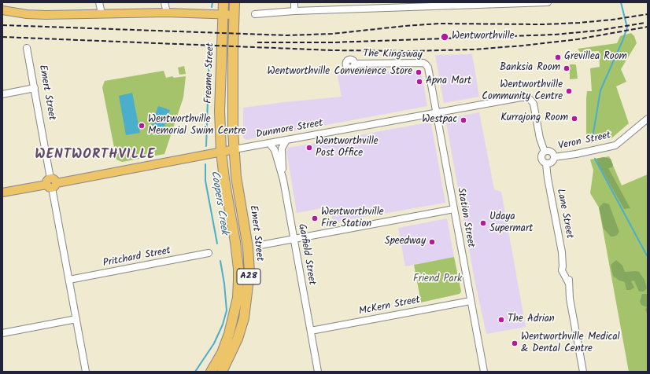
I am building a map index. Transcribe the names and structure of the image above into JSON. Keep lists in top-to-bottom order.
{
  "streets": {
    "highway": ["Freame Street", "Emert Street", "A28"],
    "main road": ["Dunmore Street"],
    "street": [
      "The Kingsway",
      "Veron Street",
      "Lane Street",
      "Station Street",
      "Garfield Street",
      "Pritchard Street",
      "McKern Street"
    ]
  },
  "crossings": [
    ["The Kingsway", "Station Street"],
    ["Freame Street", "Emert Street"],
    ["Freame Street", "Dunmore Street"],
    ["Freame Street", "A28"],
    ["Emert Street", "Dunmore Street"],
    ["Emert Street", "Pritchard Street"],
    ["Emert Street", "A28"],
    ["Dunmore Street", "Veron Street"],
    ["Dunmore Street", "Lane Street"],
    ["Dunmore Street", "Station Street"],
    ["Dunmore Street", "Garfield Street"],
    ["Dunmore Street", "A28"],
    ["Veron Street", "Lane Street"],
    ["Station Street", "McKern Street"],
    ["Garfield Street", "McKern Street"]
  ],
  "districts": ["WENTWORTHVILLE"],
  "water": ["Coopers Creek"],
  "parks": ["Friend Park"],
  "places": [
    "Wentworthville",
    "Grevillea Room",
    "Banksia Room",
    "Wentworthville Convenience Store",
    "Apna Mart",
    "Wentworthville Community Centre",
    "Kurrajong Room",
    "Westpac",
    "Wentworthville Memorial Swim Centre",
    "Wentworthville Post Office",
    "Wentworthville Fire Station",
    "Udaya Supermart",
    "Speedway",
    "The Adrian",
    "Wentworthville Medical & Dental Centre"
  ]
}
